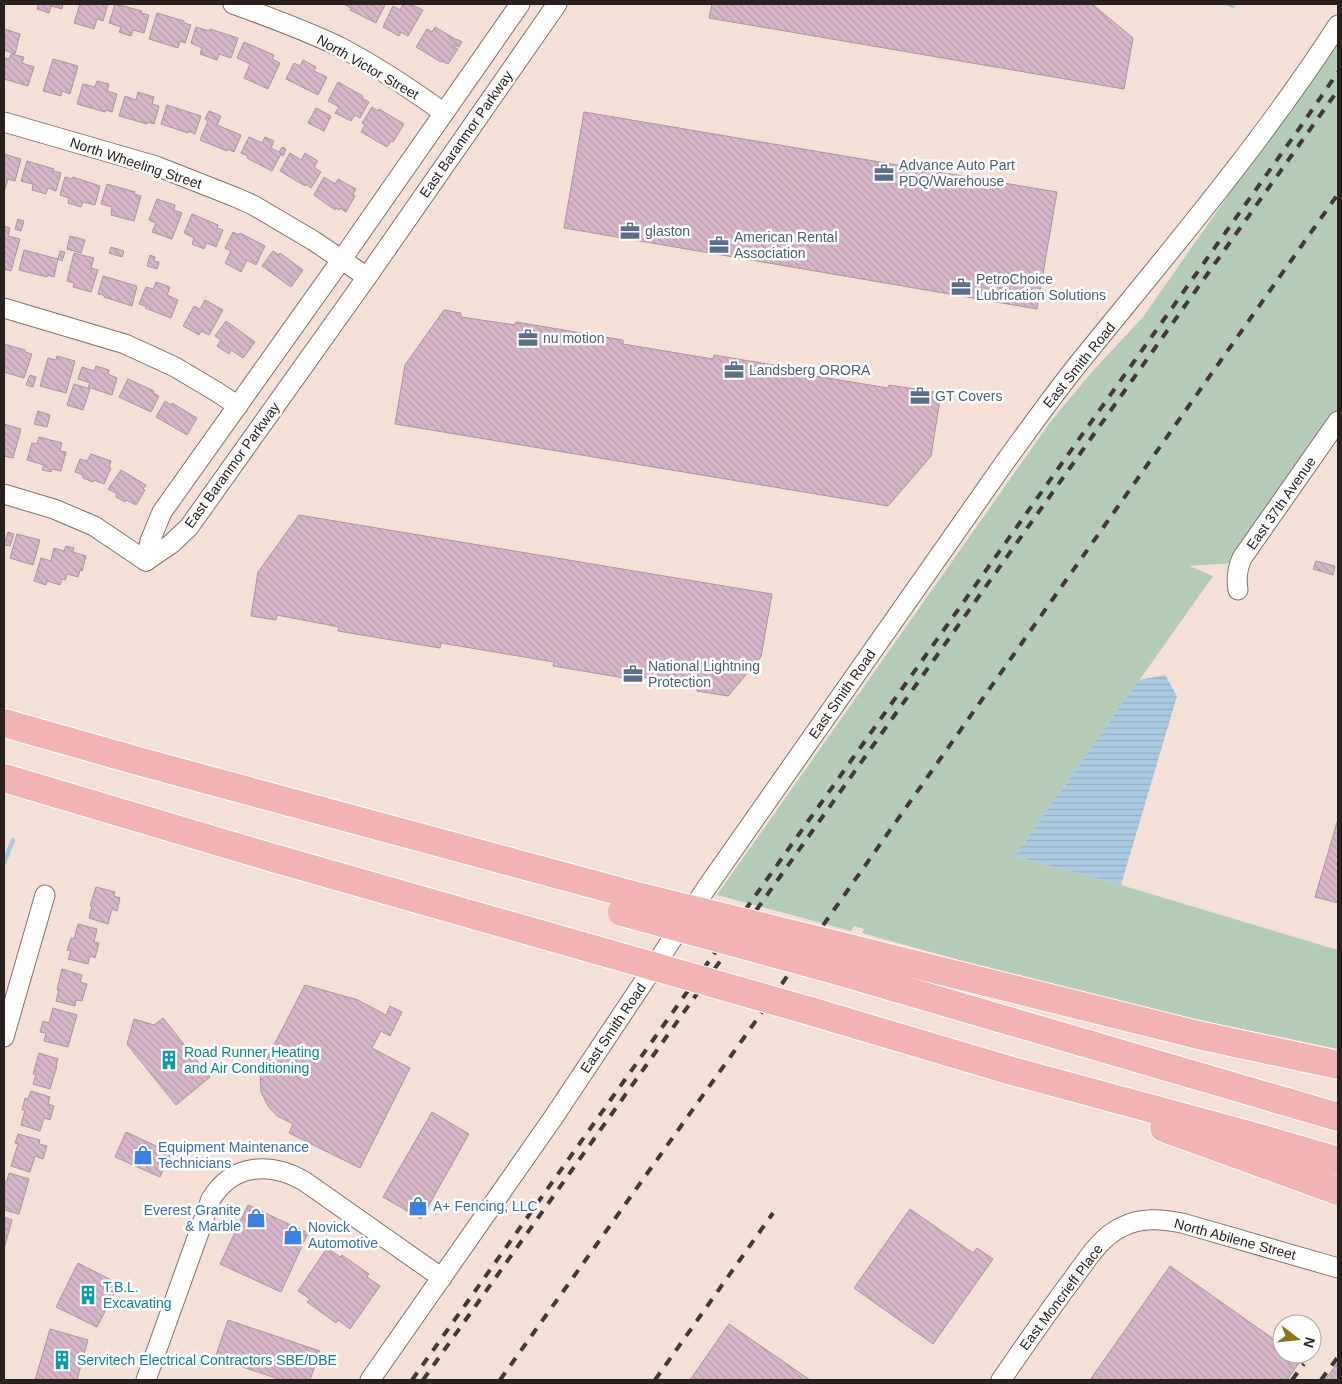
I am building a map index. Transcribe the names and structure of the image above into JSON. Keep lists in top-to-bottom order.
{
  "streets": {
    "street": [
      "North Victor Street",
      "East Baranmor Parkway",
      "North Wheeling Street",
      "East Smith Road",
      "East 37th Avenue",
      "North Abilene Street",
      "East Moncrieff Place"
    ]
  },
  "crossings": [
    ["North Victor Street", "East Baranmor Parkway"],
    ["East Baranmor Parkway", "North Wheeling Street"],
    ["North Abilene Street", "East Moncrieff Place"]
  ],
  "places": {
    "office": [
      "Advance Auto Part PDQ/Warehouse",
      "glaston",
      "American Rental Association",
      "PetroChoice Lubrication Solutions",
      "nu motion",
      "Landsberg ORORA",
      "GT Covers",
      "National Lightning Protection"
    ],
    "building": ["Road Runner Heating and Air Conditioning", "T.B.L. Excavating", "Servitech Electrical Contractors SBE/DBE"],
    "shop": [
      "Equipment Maintenance Technicians",
      "A+ Fencing, LLC",
      "Everest Granite & Marble",
      "Novick Automotive"
    ]
  },
  "north": "right"
}
